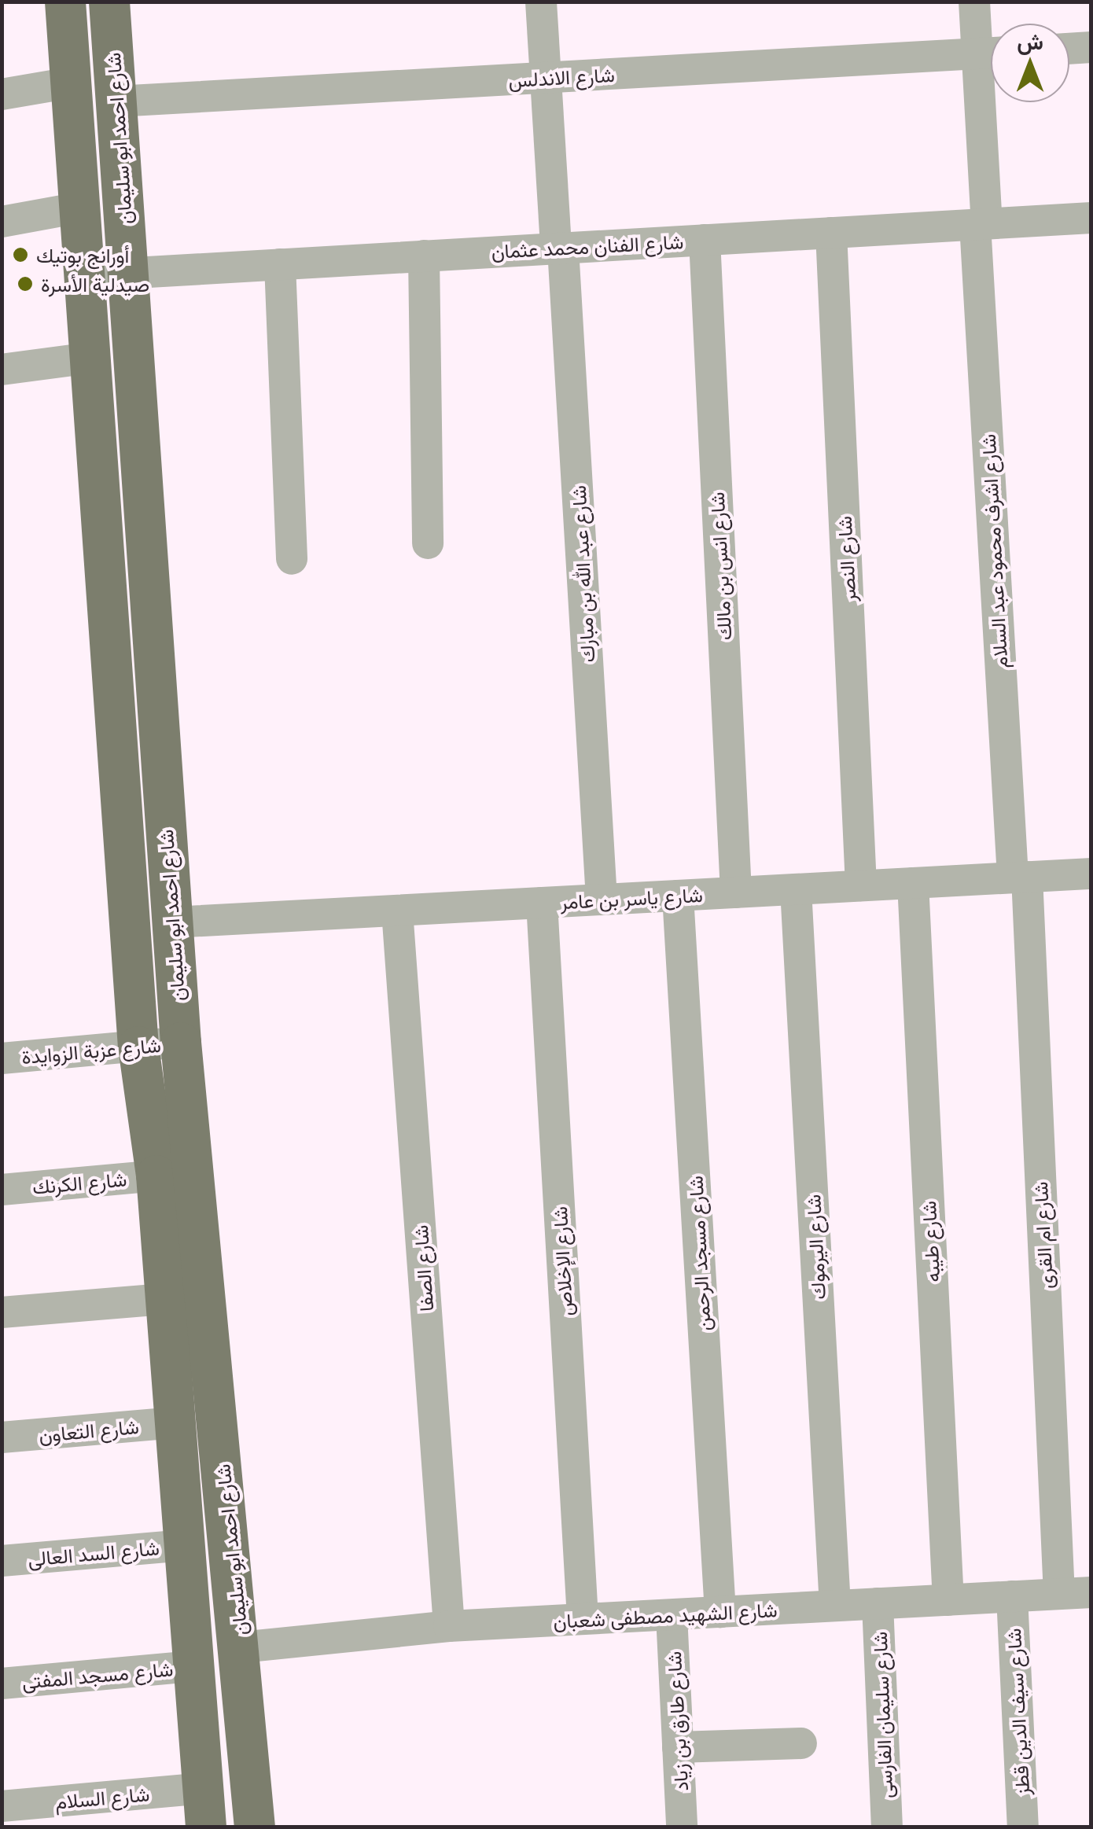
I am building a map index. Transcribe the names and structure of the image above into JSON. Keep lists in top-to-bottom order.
{
  "streets": {
    "main road": ["شارع احمد ابو سليمان"],
    "street": [
      "شارع الاندلس",
      "شارع الفنان محمد عثمان",
      "شارع اشرف محمود عبد السلام",
      "شارع النصر",
      "شارع انس بن مالك",
      "شارع عبد الله بن مبارك",
      "شارع ياسر بن عامر",
      "شارع عزبة الزوايدة",
      "شارع الكرنك",
      "شارع ام القرى",
      "شارع طيبه",
      "شارع اليرموك",
      "شارع مسجد الرحمن",
      "شارع الإخلاص",
      "شارع الصفا",
      "شارع التعاون",
      "شارع السد العالى",
      "شارع الشهيد مصطفى شعبان",
      "شارع مسجد المفتى",
      "شارع سيف الدين قطز",
      "شارع سليمان الفارسى",
      "شارع طارق بن زياد",
      "شارع السلام"
    ]
  },
  "crossings": [
    ["شارع الاندلس", "شارع احمد ابو سليمان"],
    ["شارع الاندلس", "شارع عبد الله بن مبارك"],
    ["شارع احمد ابو سليمان", "شارع الفنان محمد عثمان"],
    ["شارع احمد ابو سليمان", "شارع ياسر بن عامر"],
    ["شارع احمد ابو سليمان", "شارع عزبة الزوايدة"],
    ["شارع احمد ابو سليمان", "شارع الشهيد مصطفى شعبان"],
    ["شارع الفنان محمد عثمان", "شارع اشرف محمود عبد السلام"],
    ["شارع الفنان محمد عثمان", "شارع النصر"],
    ["شارع الفنان محمد عثمان", "شارع انس بن مالك"],
    ["شارع الفنان محمد عثمان", "شارع عبد الله بن مبارك"],
    ["شارع اشرف محمود عبد السلام", "شارع ياسر بن عامر"],
    ["شارع اشرف محمود عبد السلام", "شارع ام القرى"],
    ["شارع النصر", "شارع ياسر بن عامر"],
    ["شارع انس بن مالك", "شارع ياسر بن عامر"],
    ["شارع عبد الله بن مبارك", "شارع ياسر بن عامر"],
    ["شارع ياسر بن عامر", "شارع ام القرى"],
    ["شارع ياسر بن عامر", "شارع طيبه"],
    ["شارع ياسر بن عامر", "شارع اليرموك"],
    ["شارع ياسر بن عامر", "شارع مسجد الرحمن"],
    ["شارع ياسر بن عامر", "شارع الإخلاص"],
    ["شارع ياسر بن عامر", "شارع الصفا"],
    ["شارع ام القرى", "شارع الشهيد مصطفى شعبان"],
    ["شارع طيبه", "شارع الشهيد مصطفى شعبان"],
    ["شارع اليرموك", "شارع الشهيد مصطفى شعبان"],
    ["شارع مسجد الرحمن", "شارع الشهيد مصطفى شعبان"],
    ["شارع الإخلاص", "شارع الشهيد مصطفى شعبان"],
    ["شارع الصفا", "شارع الشهيد مصطفى شعبان"],
    ["شارع الشهيد مصطفى شعبان", "شارع سيف الدين قطز"],
    ["شارع الشهيد مصطفى شعبان", "شارع سليمان الفارسى"],
    ["شارع الشهيد مصطفى شعبان", "شارع طارق بن زياد"]
  ],
  "places": ["أورانج بوتيك", "صيدلية الأسرة"],
  "north": "top"
}
